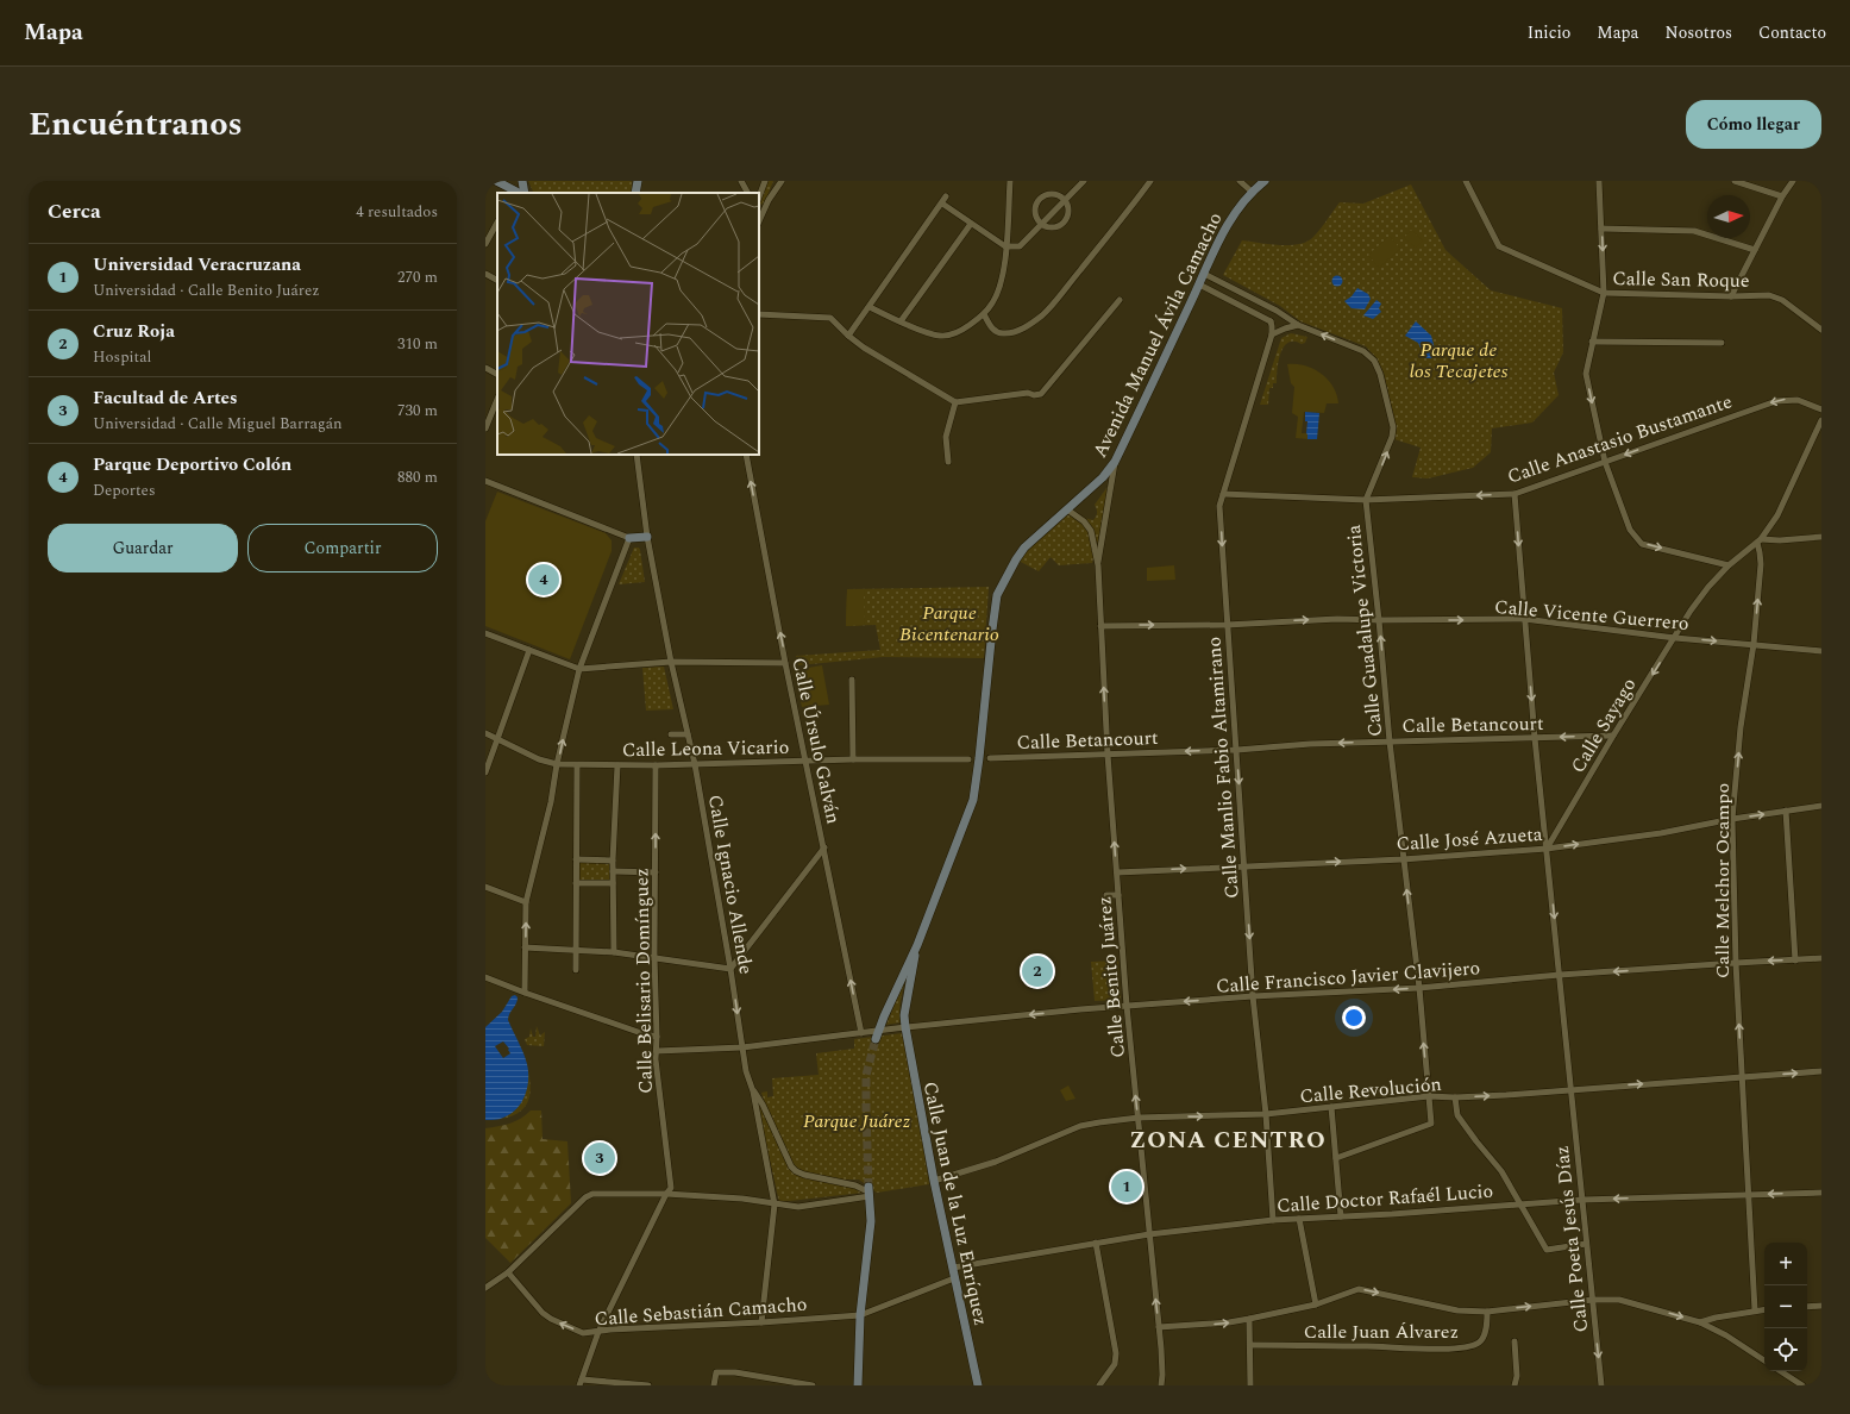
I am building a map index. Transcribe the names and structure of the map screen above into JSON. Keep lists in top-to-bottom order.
{
  "streets": {
    "main road": ["Avenida Manuel Ávila Camacho", "Calle Juan de la Luz Enríquez"],
    "street": [
      "Calle San Roque",
      "Calle Anastasio Bustamante",
      "Calle Vicente Guerrero",
      "Calle Guadalupe Victoria",
      "Calle Betancourt",
      "Calle Sayago",
      "Calle Úrsulo Galván",
      "Calle Leona Vicario",
      "Calle Manlio Fabio Altamirano",
      "Calle José Azueta",
      "Calle Melchor Ocampo",
      "Calle Ignacio Allende",
      "Calle Francisco Javier Clavijero",
      "Calle Benito Juárez",
      "Calle Belisario Domínguez",
      "Calle Revolución",
      "Calle Doctor Rafaél Lucio",
      "Calle Poeta Jesús Díaz",
      "Calle Sebastián Camacho",
      "Calle Juan Álvarez"
    ]
  },
  "crossings": [
    ["Avenida Manuel Ávila Camacho", "Calle Guadalupe Victoria"],
    ["Avenida Manuel Ávila Camacho", "Calle Francisco Javier Clavijero"],
    ["Avenida Manuel Ávila Camacho", "Calle Benito Juárez"],
    ["Avenida Manuel Ávila Camacho", "Calle Juan de la Luz Enríquez"],
    ["Calle Anastasio Bustamante", "Calle Guadalupe Victoria"],
    ["Calle Anastasio Bustamante", "Calle Manlio Fabio Altamirano"],
    ["Calle Vicente Guerrero", "Calle Guadalupe Victoria"],
    ["Calle Vicente Guerrero", "Calle Sayago"],
    ["Calle Vicente Guerrero", "Calle Manlio Fabio Altamirano"],
    ["Calle Vicente Guerrero", "Calle Melchor Ocampo"],
    ["Calle Vicente Guerrero", "Calle Benito Juárez"],
    ["Calle Guadalupe Victoria", "Calle Betancourt"],
    ["Calle Guadalupe Victoria", "Calle José Azueta"],
    ["Calle Guadalupe Victoria", "Calle Francisco Javier Clavijero"],
    ["Calle Guadalupe Victoria", "Calle Revolución"],
    ["Calle Betancourt", "Calle Sayago"],
    ["Calle Betancourt", "Calle Manlio Fabio Altamirano"],
    ["Calle Betancourt", "Calle Benito Juárez"],
    ["Calle Sayago", "Calle José Azueta"],
    ["Calle Sayago", "Calle Melchor Ocampo"],
    ["Calle Úrsulo Galván", "Calle Leona Vicario"],
    ["Calle Úrsulo Galván", "Calle Francisco Javier Clavijero"],
    ["Calle Leona Vicario", "Calle Ignacio Allende"],
    ["Calle Leona Vicario", "Calle Belisario Domínguez"],
    ["Calle Manlio Fabio Altamirano", "Calle José Azueta"],
    ["Calle Manlio Fabio Altamirano", "Calle Francisco Javier Clavijero"],
    ["Calle Manlio Fabio Altamirano", "Calle Revolución"],
    ["Calle Manlio Fabio Altamirano", "Calle Doctor Rafaél Lucio"],
    ["Calle José Azueta", "Calle Melchor Ocampo"],
    ["Calle José Azueta", "Calle Benito Juárez"],
    ["Calle Melchor Ocampo", "Calle Francisco Javier Clavijero"],
    ["Calle Melchor Ocampo", "Calle Revolución"],
    ["Calle Melchor Ocampo", "Calle Doctor Rafaél Lucio"],
    ["Calle Ignacio Allende", "Calle Francisco Javier Clavijero"],
    ["Calle Ignacio Allende", "Calle Sebastián Camacho"],
    ["Calle Francisco Javier Clavijero", "Calle Benito Juárez"],
    ["Calle Francisco Javier Clavijero", "Calle Belisario Domínguez"],
    ["Calle Francisco Javier Clavijero", "Calle Juan de la Luz Enríquez"],
    ["Calle Benito Juárez", "Calle Revolución"],
    ["Calle Benito Juárez", "Calle Doctor Rafaél Lucio"],
    ["Calle Belisario Domínguez", "Calle Sebastián Camacho"],
    ["Calle Revolución", "Calle Juan de la Luz Enríquez"],
    ["Calle Revolución", "Calle Poeta Jesús Díaz"],
    ["Calle Doctor Rafaél Lucio", "Calle Juan de la Luz Enríquez"],
    ["Calle Doctor Rafaél Lucio", "Calle Poeta Jesús Díaz"],
    ["Calle Juan de la Luz Enríquez", "Calle Sebastián Camacho"]
  ],
  "one_way": [
    "Calle Anastasio Bustamante",
    "Calle Vicente Guerrero",
    "Calle Guadalupe Victoria",
    "Calle Betancourt",
    "Calle Úrsulo Galván",
    "Calle Manlio Fabio Altamirano",
    "Calle José Azueta",
    "Calle Melchor Ocampo",
    "Calle Francisco Javier Clavijero",
    "Calle Benito Juárez",
    "Calle Revolución"
  ],
  "districts": ["ZONA CENTRO"],
  "parks": ["Parque de los Tecajetes", "Parque Bicentenario", "Parque Juárez"],
  "north": "right",
  "page": {
    "header": "Mapa",
    "nav": [
      "Inicio",
      "Mapa",
      "Nosotros",
      "Contacto"
    ],
    "title": "Encuéntranos",
    "buttons": [
      "Cómo llegar",
      ["Guardar", "Compartir"]
    ],
    "heading": ["Cerca", "4 resultados"],
    "list": [
      {
        "mark": "1",
        "name": "Universidad Veracruzana",
        "note": "Universidad · Calle Benito Juárez",
        "value": "270 m"
      },
      {
        "mark": "2",
        "name": "Cruz Roja",
        "note": "Hospital",
        "value": "310 m"
      },
      {
        "mark": "3",
        "name": "Facultad de Artes",
        "note": "Universidad · Calle Miguel Barragán",
        "value": "730 m"
      },
      {
        "mark": "4",
        "name": "Parque Deportivo Colón",
        "note": "Deportes",
        "value": "880 m"
      }
    ],
    "pins": [
      "4",
      "2",
      "3",
      "1"
    ],
    "map_buttons": ["+", "−"]
  }
}
